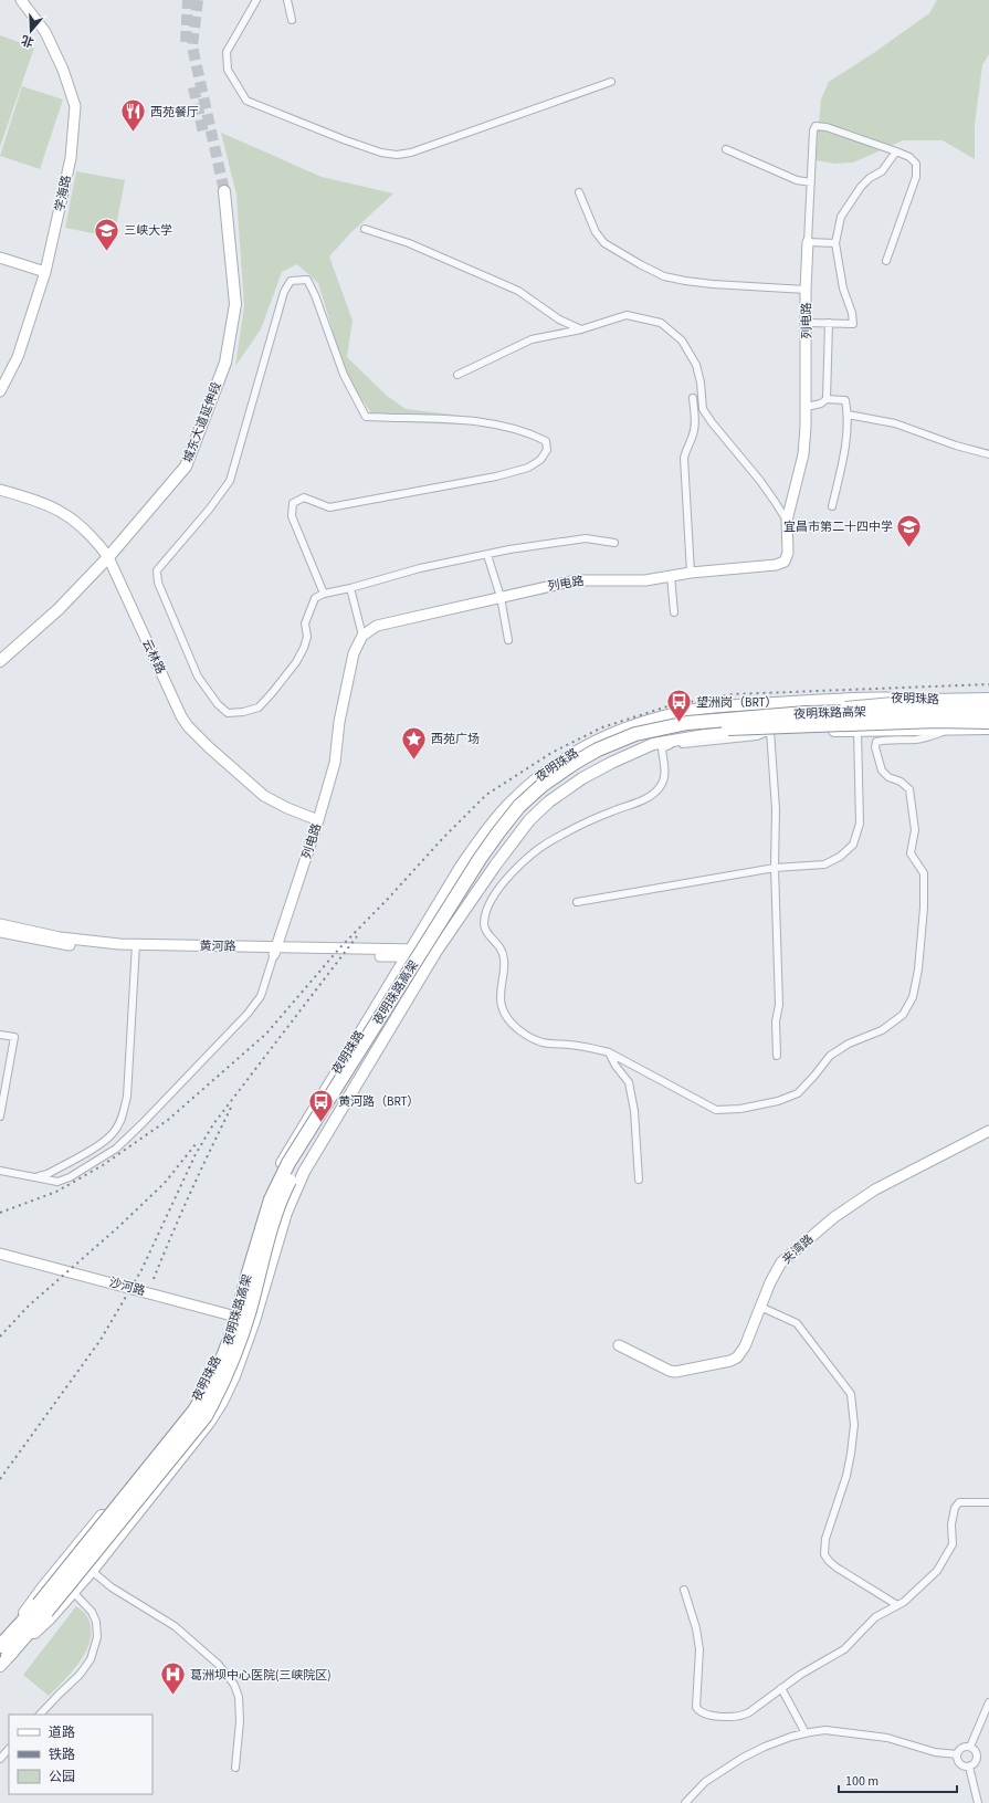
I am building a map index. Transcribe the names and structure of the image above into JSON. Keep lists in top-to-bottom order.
{
  "streets": {
    "highway": ["夜明珠路高架"],
    "main road": ["城东大道延伸段", "夜明珠路"],
    "street": [
      "学海路",
      "列电路",
      "云林路",
      "黄河路",
      "夹湾路",
      "沙河路"
    ]
  },
  "crossings": [
    ["列电路", "云林路"],
    ["列电路", "黄河路"],
    ["城东大道延伸段", "云林路"],
    ["夜明珠路", "黄河路"],
    ["夜明珠路", "沙河路"]
  ],
  "places": {
    "restaurant": ["西苑餐厅"],
    "school or university": ["三峡大学", "宜昌市第二十四中学"],
    "bus stop": ["望洲岗（BRT）", "黄河路（BRT）"],
    "place": ["西苑广场"],
    "hospital": ["葛洲坝中心医院(三峡院区)"]
  },
  "legend": ["道路", "铁路", "公园"],
  "scale_bar": "100 m",
  "north": "bottom"
}
